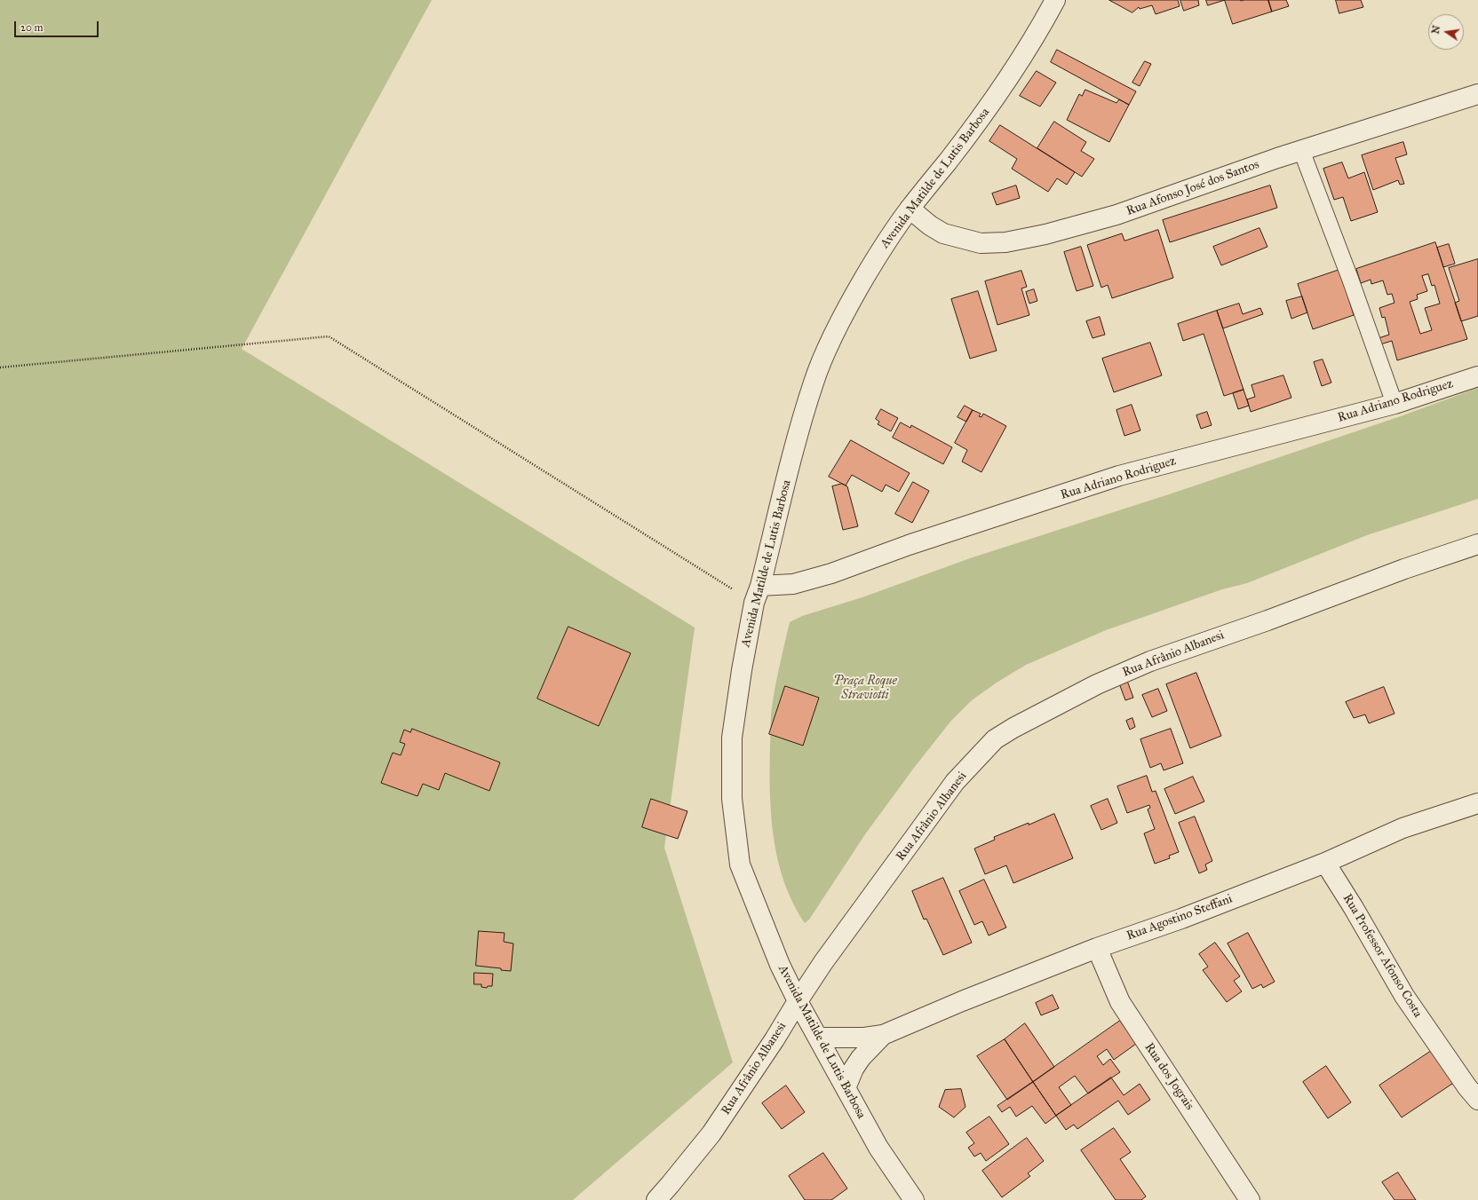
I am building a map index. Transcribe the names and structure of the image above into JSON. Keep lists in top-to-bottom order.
{
  "streets": {
    "street": [
      "Avenida Matilde de Lutis Barbosa",
      "Rua Afonso José dos Santos",
      "Rua Adriano Rodriguez",
      "Rua Afrânio Albanesi",
      "Rua Agostino Steffani",
      "Rua Professor Afonso Costa",
      "Rua dos Jograis"
    ]
  },
  "crossings": [
    ["Avenida Matilde de Lutis Barbosa", "Rua Afonso José dos Santos"],
    ["Avenida Matilde de Lutis Barbosa", "Rua Adriano Rodriguez"],
    ["Avenida Matilde de Lutis Barbosa", "Rua Afrânio Albanesi"],
    ["Avenida Matilde de Lutis Barbosa", "Rua Agostino Steffani"],
    ["Rua Agostino Steffani", "Rua Professor Afonso Costa"],
    ["Rua Agostino Steffani", "Rua dos Jograis"]
  ],
  "parks": ["Praça Roque Straviotti"],
  "scale_bar": "20 m",
  "north": "left"
}
